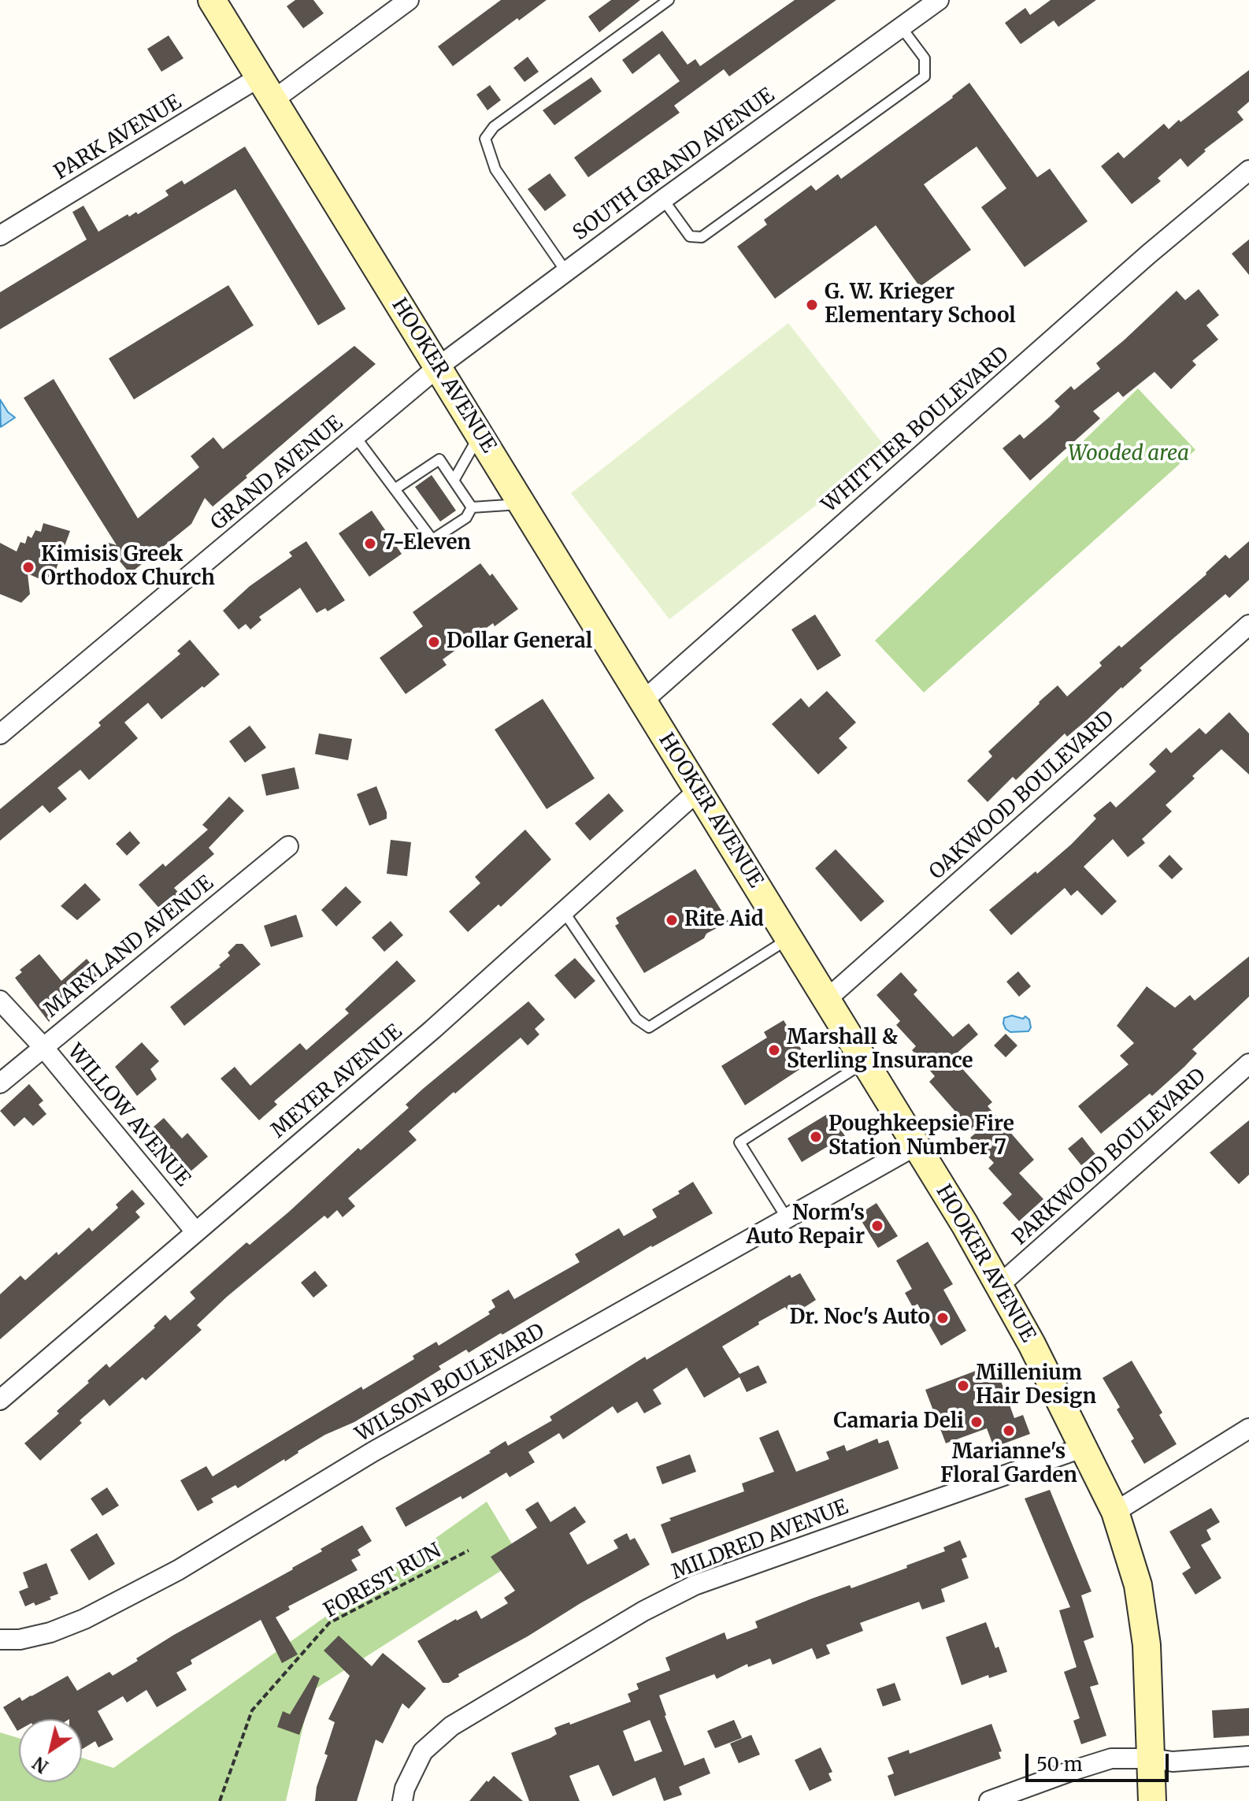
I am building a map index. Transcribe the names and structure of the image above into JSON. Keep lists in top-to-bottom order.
{
  "streets": {
    "street": [
      "PARK AVENUE",
      "SOUTH GRAND AVENUE",
      "HOOKER AVENUE",
      "WHITTIER BOULEVARD",
      "GRAND AVENUE",
      "OAKWOOD BOULEVARD",
      "MARYLAND AVENUE",
      "MEYER AVENUE",
      "WILLOW AVENUE",
      "PARKWOOD BOULEVARD",
      "WILSON BOULEVARD",
      "MILDRED AVENUE"
    ],
    "path": ["FOREST RUN"]
  },
  "crossings": [
    ["PARK AVENUE", "HOOKER AVENUE"],
    ["SOUTH GRAND AVENUE", "HOOKER AVENUE"],
    ["SOUTH GRAND AVENUE", "GRAND AVENUE"],
    ["HOOKER AVENUE", "WHITTIER BOULEVARD"],
    ["HOOKER AVENUE", "GRAND AVENUE"],
    ["HOOKER AVENUE", "OAKWOOD BOULEVARD"],
    ["HOOKER AVENUE", "MEYER AVENUE"],
    ["HOOKER AVENUE", "PARKWOOD BOULEVARD"],
    ["HOOKER AVENUE", "WILSON BOULEVARD"],
    ["HOOKER AVENUE", "MILDRED AVENUE"],
    ["MARYLAND AVENUE", "WILLOW AVENUE"],
    ["MEYER AVENUE", "WILLOW AVENUE"]
  ],
  "parks": ["Wooded area"],
  "places": [
    "G. W. Krieger Elementary School",
    "7-Eleven",
    "Kimisis Greek Orthodox Church",
    "Dollar General",
    "Rite Aid",
    "Marshall & Sterling Insurance",
    "Poughkeepsie Fire Station Number 7",
    "Norm's Auto Repair",
    "Dr. Noc's Auto",
    "Millenium Hair Design",
    "Camaria Deli",
    "Marianne's Floral Garden"
  ],
  "scale_bar": "50 m",
  "north": "bottom left"
}
